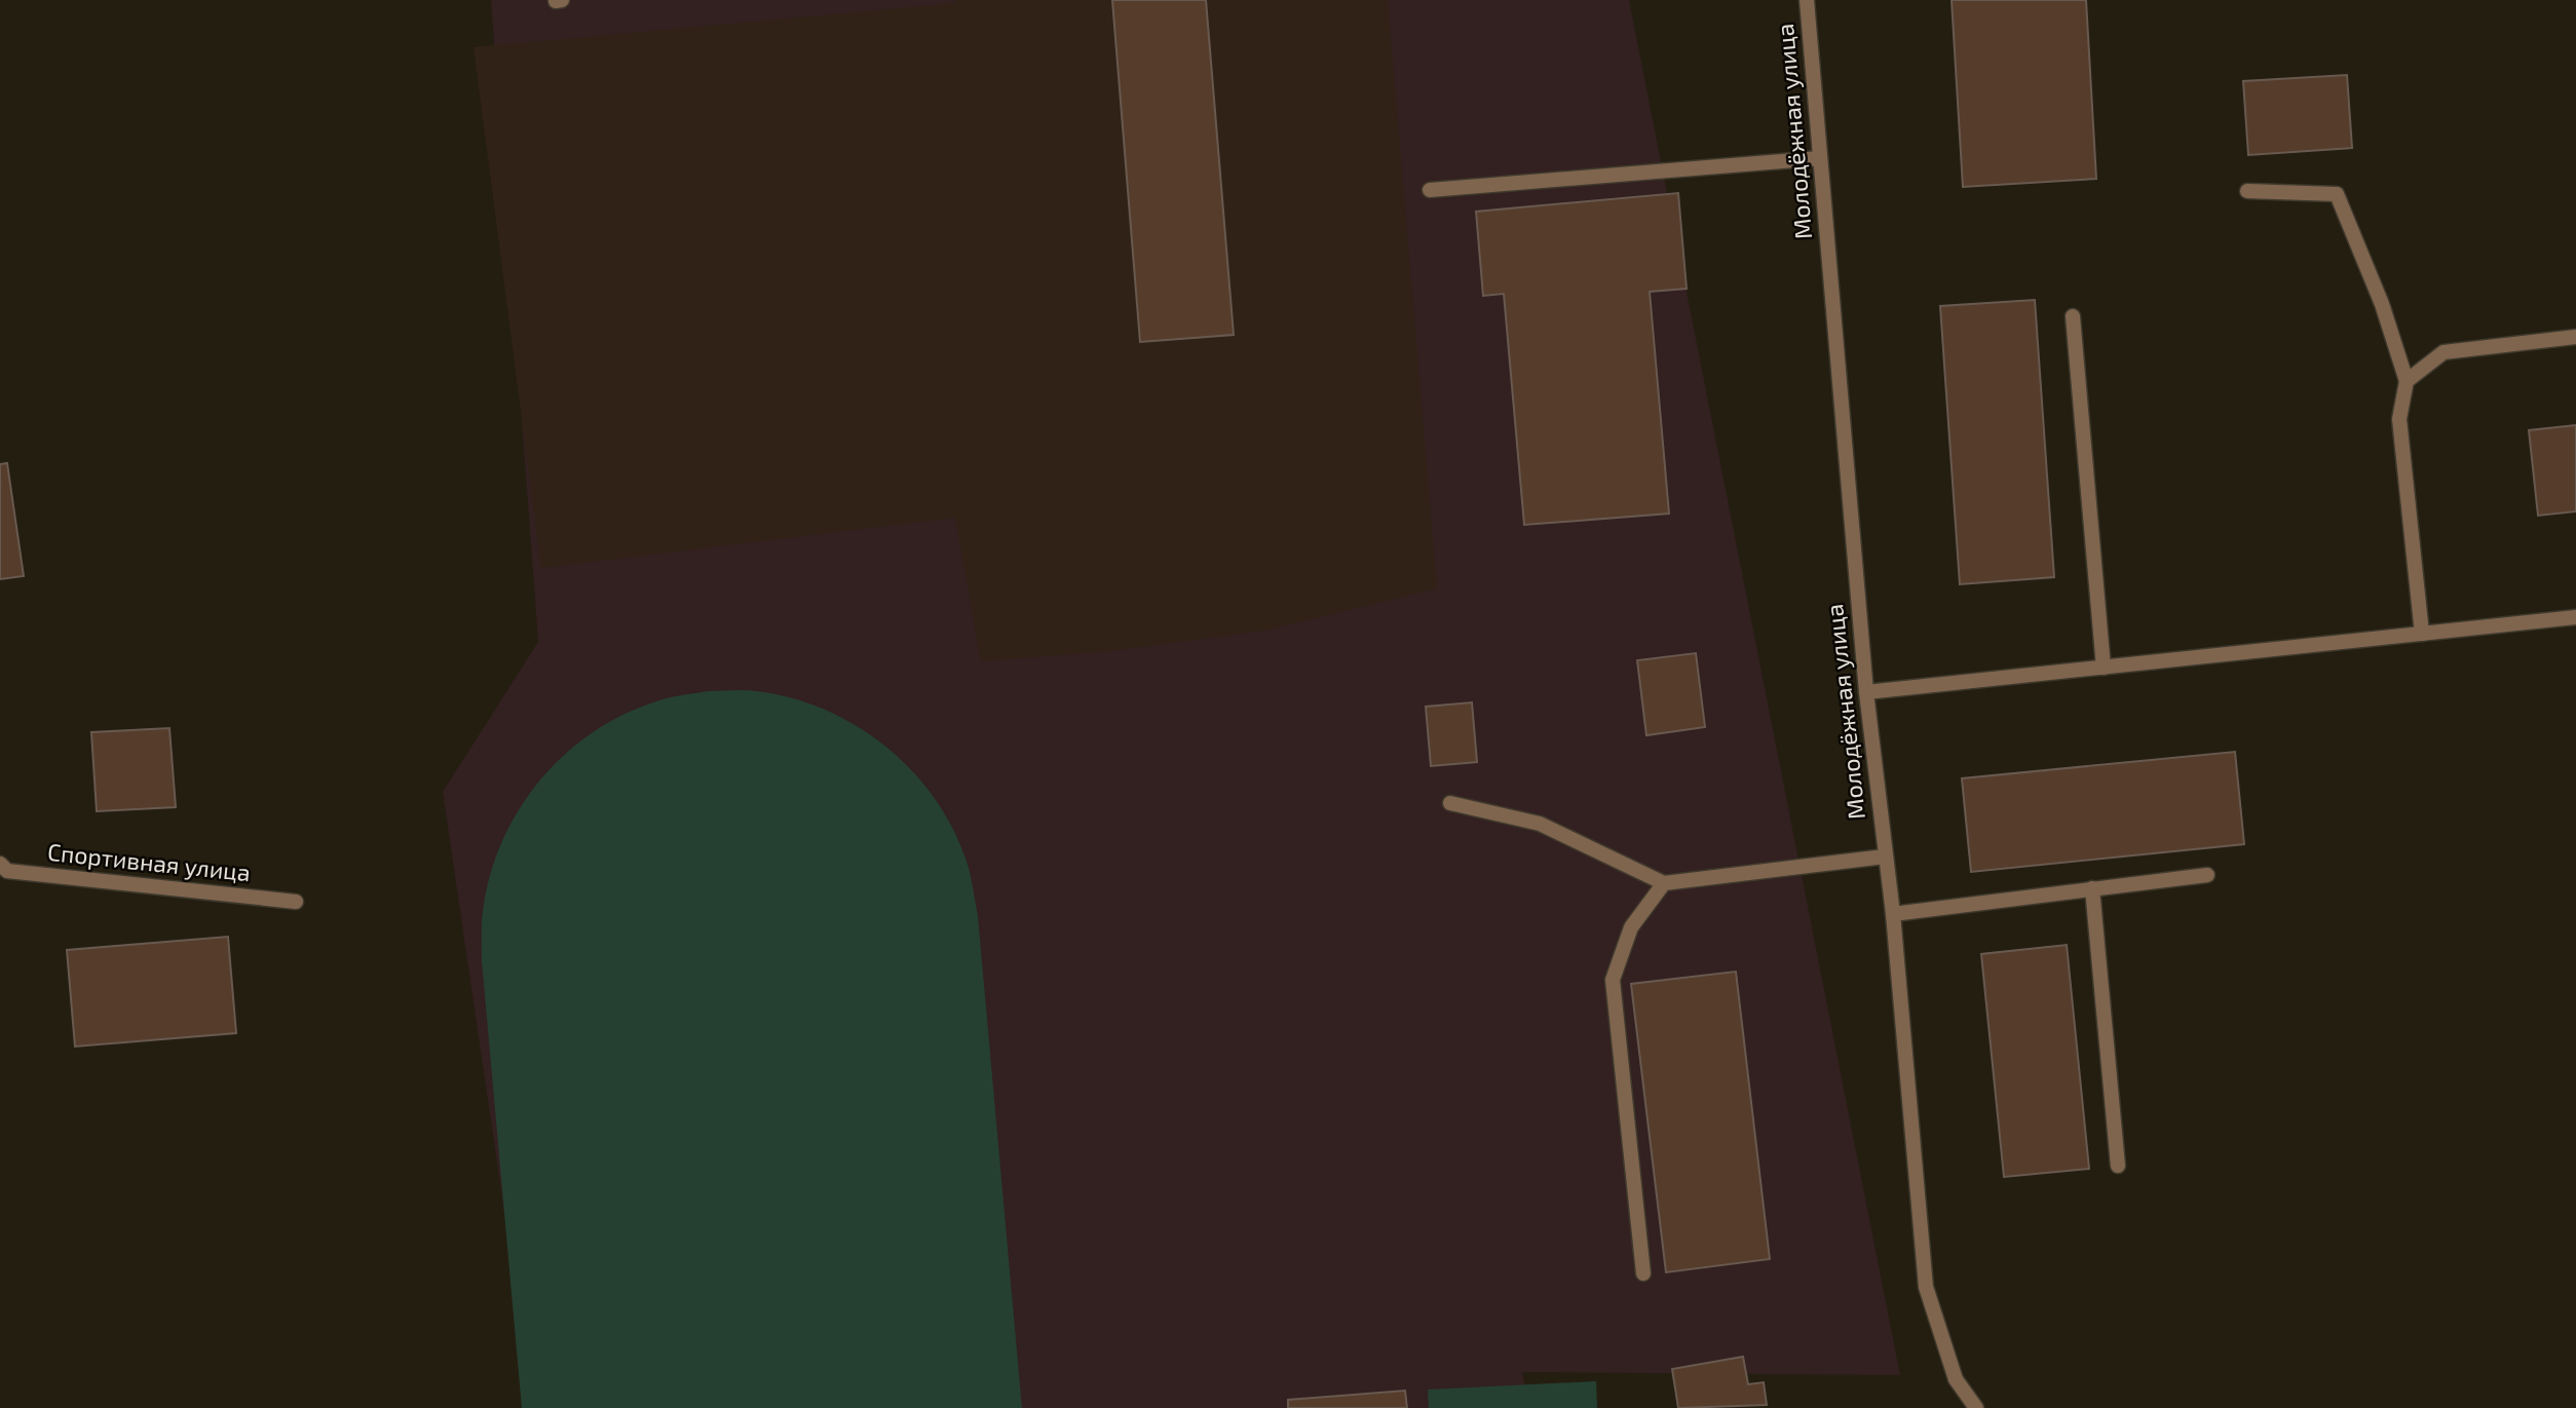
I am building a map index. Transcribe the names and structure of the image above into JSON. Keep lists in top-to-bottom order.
{
  "streets": {
    "street": ["Молодёжная улица", "Спортивная улица"]
  }
}
